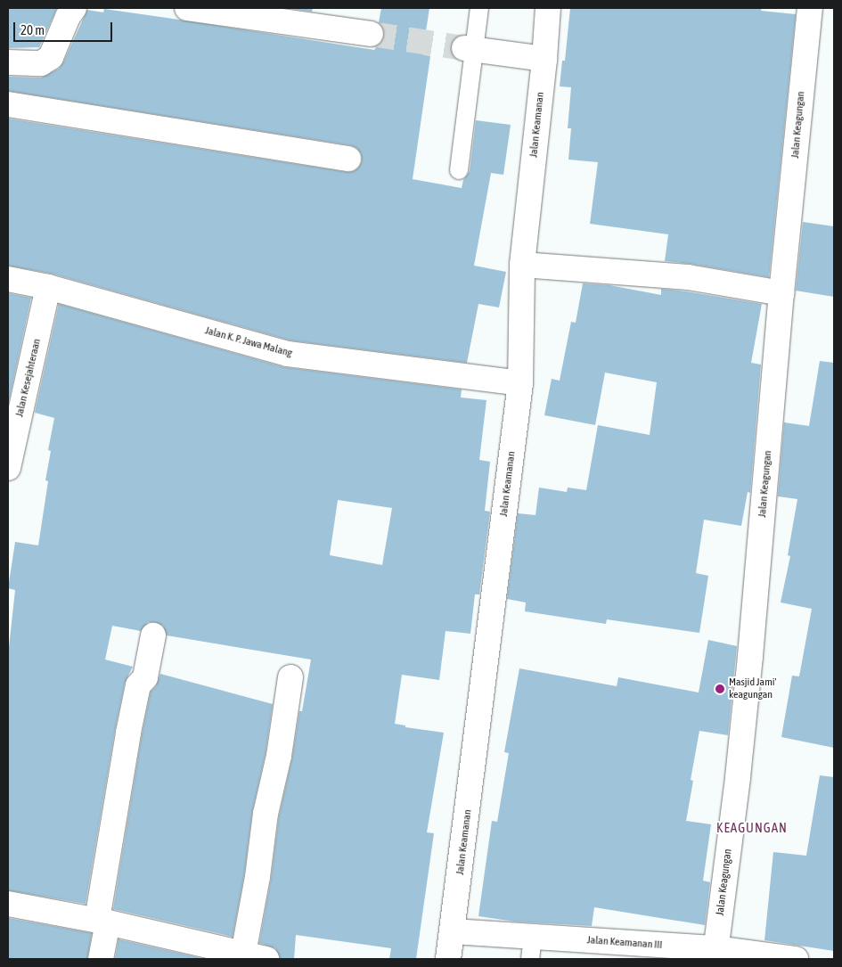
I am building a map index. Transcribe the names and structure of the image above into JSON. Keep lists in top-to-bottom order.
{
  "streets": {
    "street": [
      "Jalan Keamanan",
      "Jalan Keagungan",
      "Jalan K. P. Jawa Malang",
      "Jalan Kesejahteraan",
      "Jalan Keamanan III"
    ]
  },
  "crossings": [
    ["Jalan Keamanan", "Jalan K. P. Jawa Malang"],
    ["Jalan Keamanan", "Jalan Keamanan III"],
    ["Jalan Keagungan", "Jalan Keamanan III"],
    ["Jalan K. P. Jawa Malang", "Jalan Kesejahteraan"]
  ],
  "districts": ["KEAGUNGAN"],
  "places": ["Masjid Jami' keagungan"],
  "scale_bar": "20 m"
}
